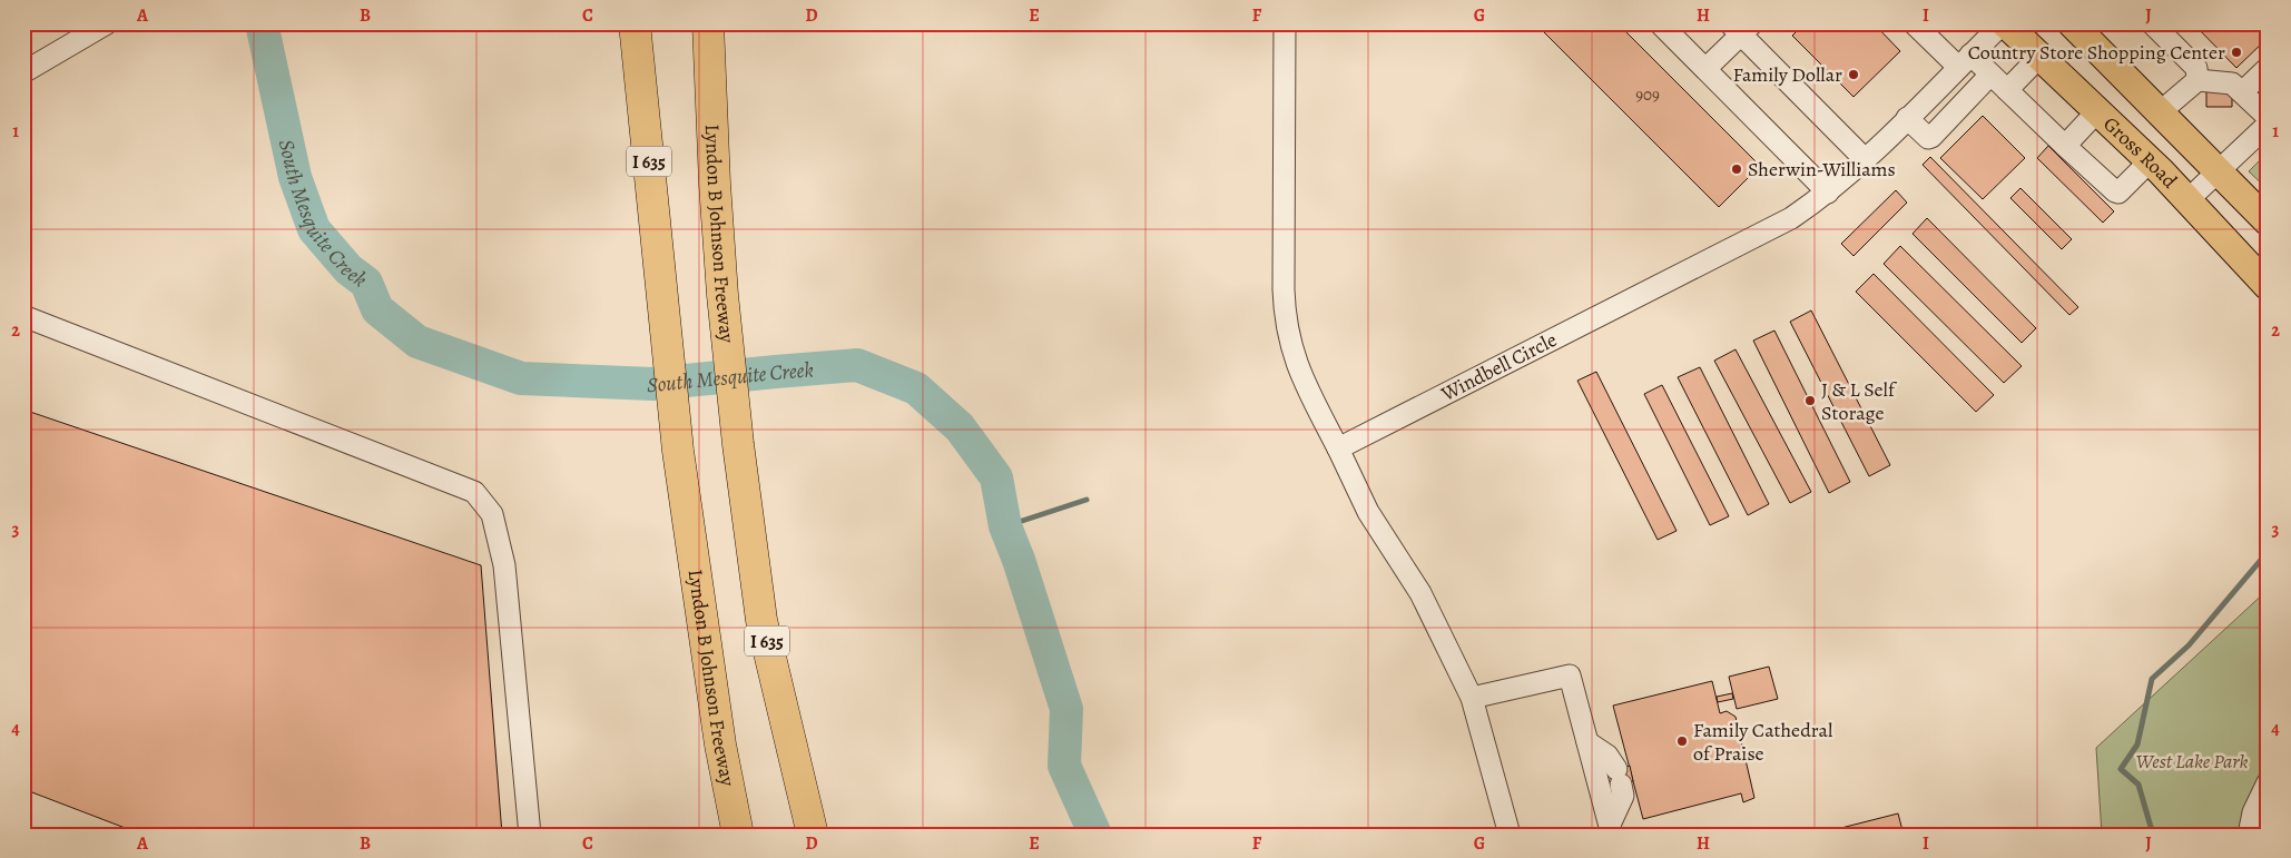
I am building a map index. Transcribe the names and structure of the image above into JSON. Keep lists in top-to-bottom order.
{
  "streets": {
    "highway": ["I 635", "Lyndon B Johnson Freeway"],
    "main road": ["Gross Road"],
    "street": ["Windbell Circle"]
  },
  "crossings": [
    ["Gross Road", "Windbell Circle"]
  ],
  "water": ["South Mesquite Creek"],
  "parks": ["West Lake Park"],
  "places": [
    "Country Store Shopping Center",
    "Family Dollar",
    "Sherwin-Williams",
    "J & L Self Storage",
    "Family Cathedral of Praise"
  ],
  "house_numbers": ["909"],
  "grid": {
    "columns": [
      "A",
      "B",
      "C",
      "D",
      "E",
      "F",
      "G",
      "H",
      "I",
      "J"
    ],
    "rows": [
      "1",
      "2",
      "3",
      "4"
    ]
  }
}
